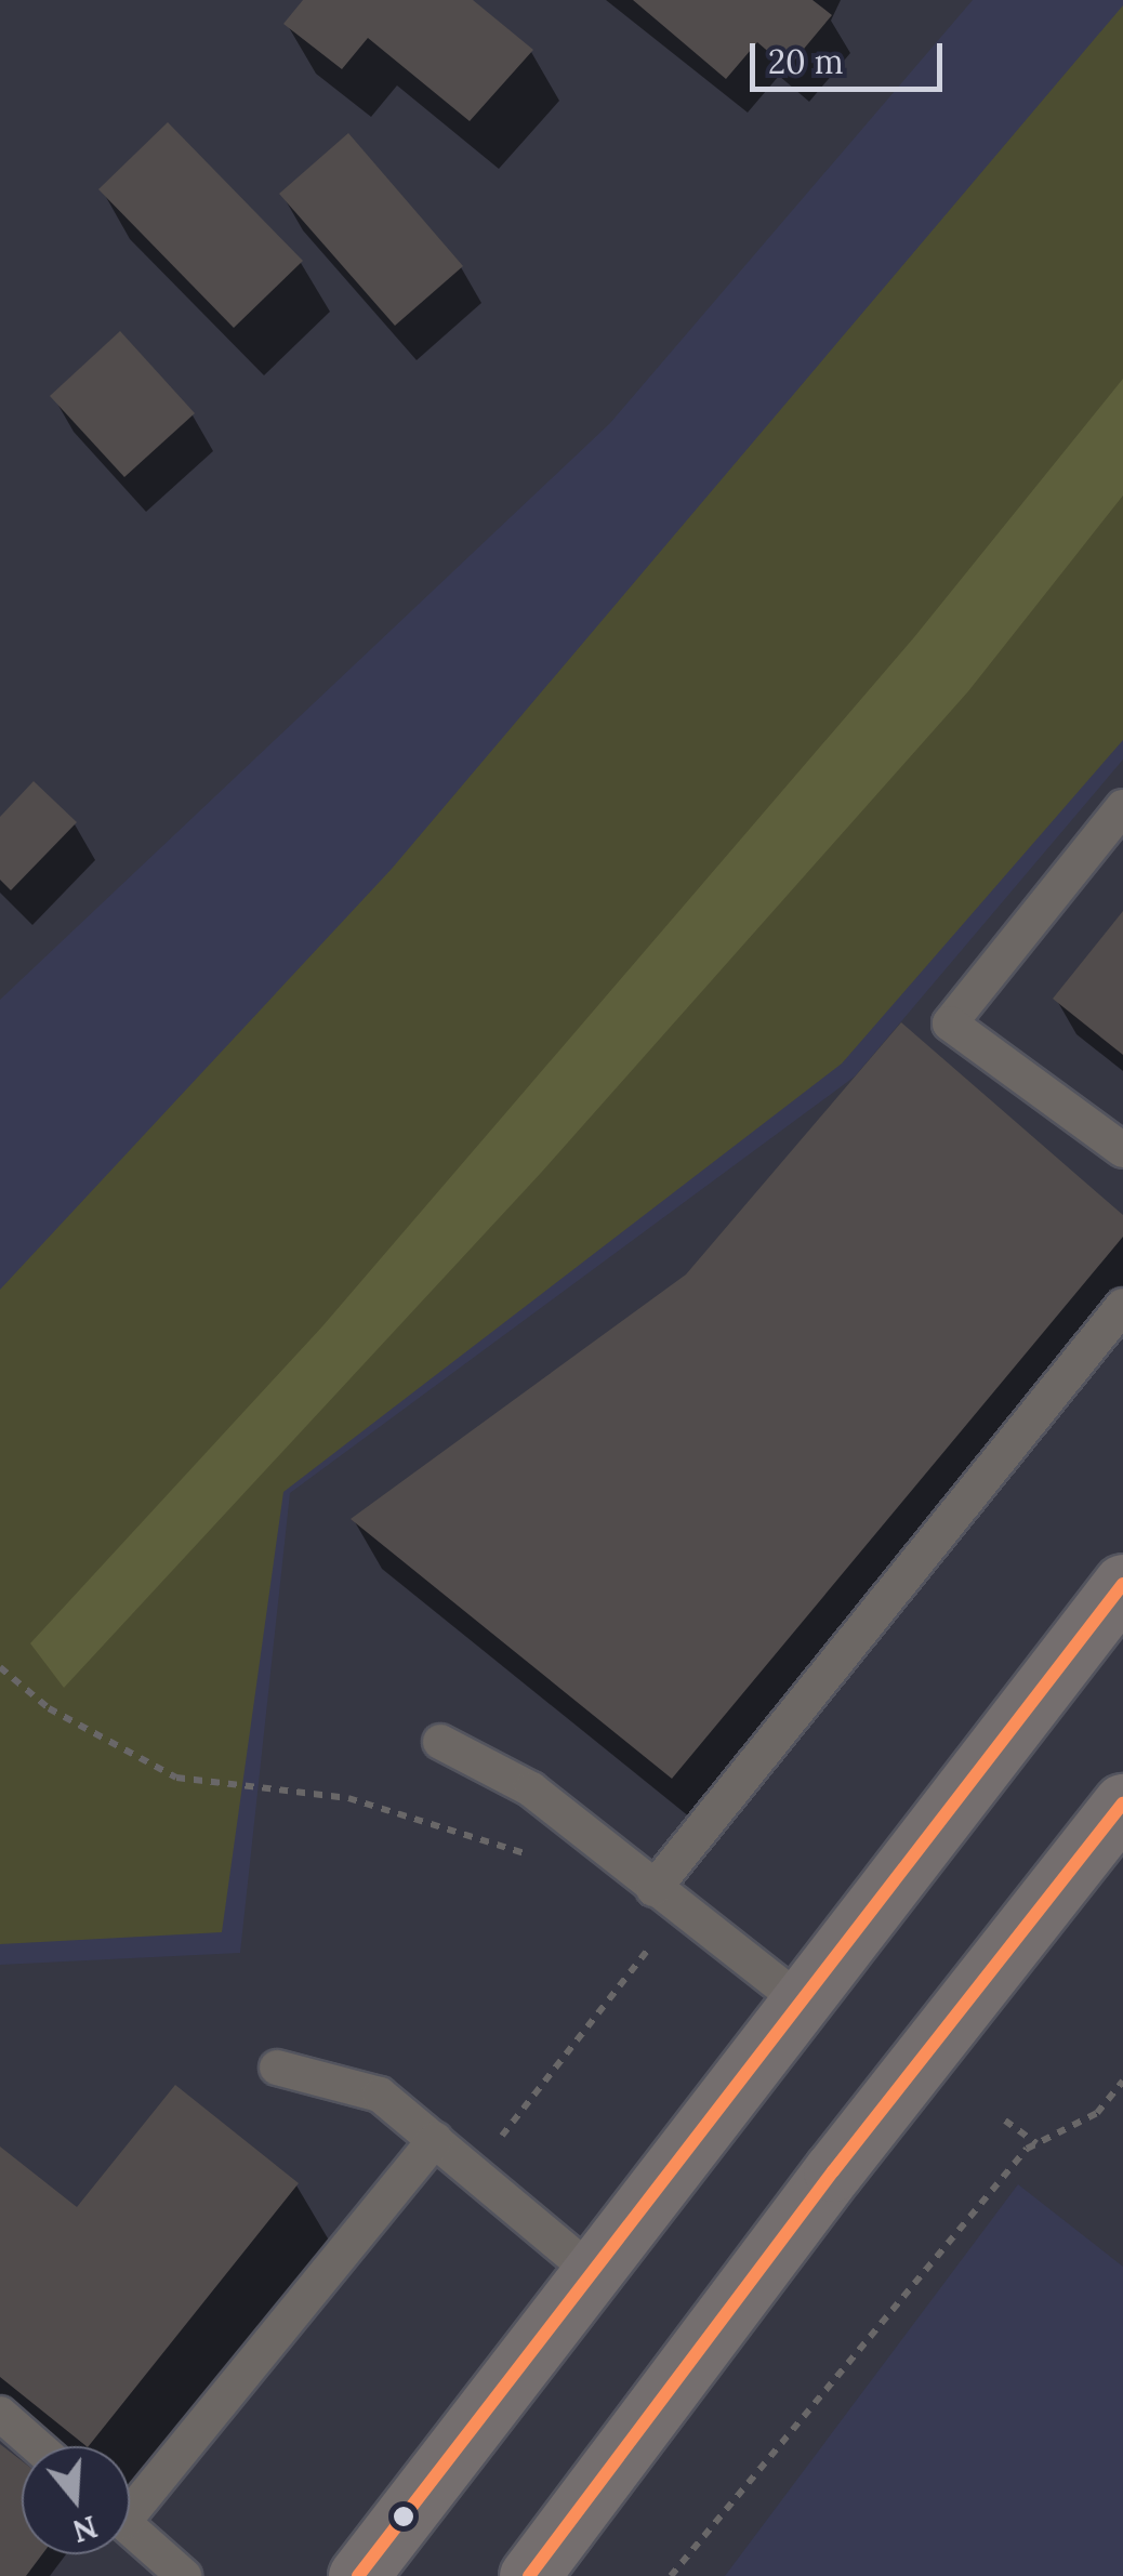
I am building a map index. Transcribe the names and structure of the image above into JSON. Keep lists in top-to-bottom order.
{
  "scale_bar": "20 m",
  "north": "bottom"
}
